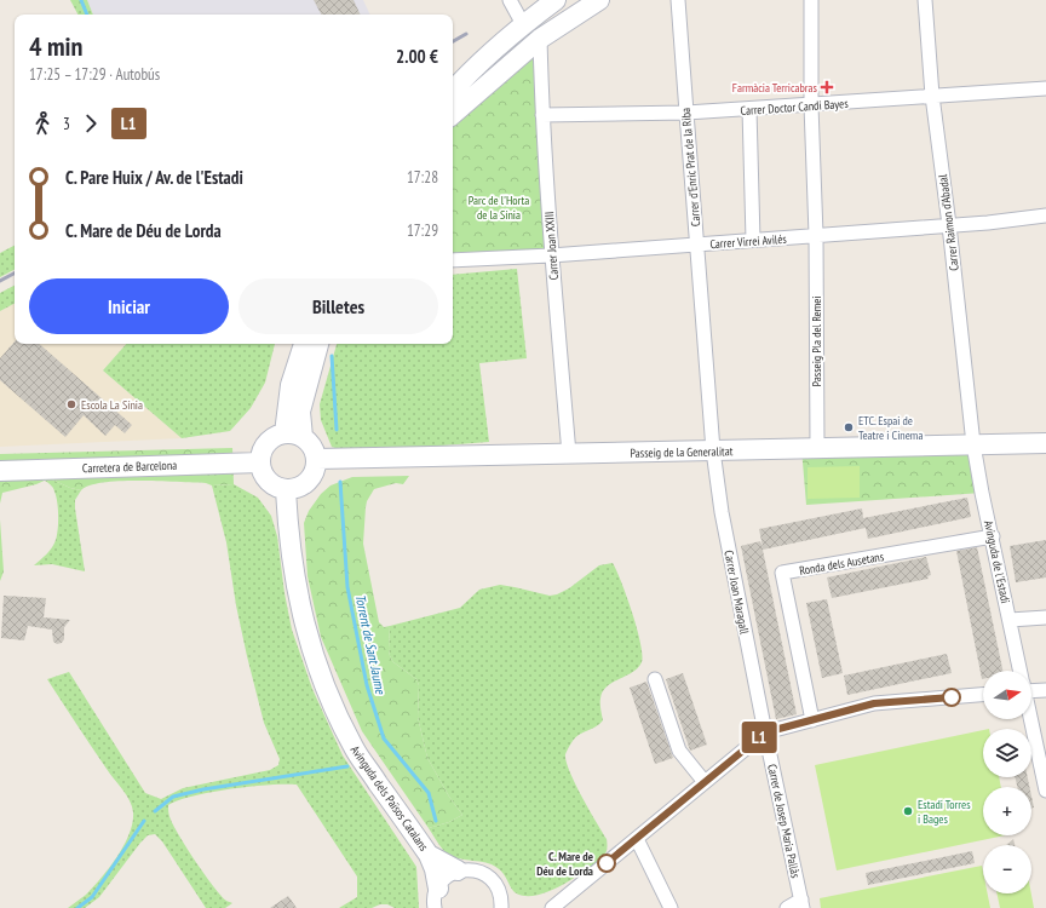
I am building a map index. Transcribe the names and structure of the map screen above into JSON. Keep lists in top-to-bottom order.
{
  "streets": {
    "street": [
      "Carrer Doctor Candi Bayes",
      "Carrer d'Enric Prat de la Riba",
      "Carrer Raimon d'Abadal",
      "Carrer Virrei Avilés",
      "Carrer Joan XXIII",
      "Passeig Pla del Remei",
      "Passeig de la Generalitat",
      "Carretera de Barcelona",
      "Avinguda de l'Estadi",
      "Ronda dels Ausetans",
      "Carrer Joan Maragall",
      "Avinguda dels Països Catalans",
      "Carrer de Josep Maria Pallàs"
    ]
  },
  "crossings": [
    ["Carrer Doctor Candi Bayes", "Carrer d'Enric Prat de la Riba"],
    ["Carrer Doctor Candi Bayes", "Carrer Raimon d'Abadal"],
    ["Carrer Doctor Candi Bayes", "Carrer Joan XXIII"],
    ["Carrer Doctor Candi Bayes", "Passeig Pla del Remei"],
    ["Carrer d'Enric Prat de la Riba", "Carrer Virrei Avilés"],
    ["Carrer d'Enric Prat de la Riba", "Passeig de la Generalitat"],
    ["Carrer d'Enric Prat de la Riba", "Carrer Joan Maragall"],
    ["Carrer Raimon d'Abadal", "Carrer Virrei Avilés"],
    ["Carrer Raimon d'Abadal", "Passeig de la Generalitat"],
    ["Carrer Raimon d'Abadal", "Avinguda de l'Estadi"],
    ["Carrer Virrei Avilés", "Carrer Joan XXIII"],
    ["Carrer Virrei Avilés", "Passeig Pla del Remei"],
    ["Carrer Joan XXIII", "Passeig de la Generalitat"],
    ["Passeig Pla del Remei", "Passeig de la Generalitat"],
    ["Passeig de la Generalitat", "Carretera de Barcelona"],
    ["Passeig de la Generalitat", "Avinguda de l'Estadi"],
    ["Passeig de la Generalitat", "Carrer Joan Maragall"],
    ["Passeig de la Generalitat", "Avinguda dels Països Catalans"],
    ["Carretera de Barcelona", "Avinguda dels Països Catalans"],
    ["Avinguda de l'Estadi", "Ronda dels Ausetans"],
    ["Carrer Joan Maragall", "Carrer de Josep Maria Pallàs"]
  ],
  "water": ["Torrent de Sant Jaume"],
  "parks": ["Parc de l'Horta de la Sínia"],
  "places": {
    "health": ["Farmàcia Terricabras"],
    "other": [
      "Escola La Sínia",
      "ETC. Espai de Teatre i Cinema",
      "Estadi Torres i Bages",
      "C. Mare de Déu de Lorda"
    ]
  },
  "lines": ["bus line L1"],
  "north": "right",
  "page": {
    "on_map": "L1",
    "heading": ["4 min", "17:25 – 17:29 · Autobús", "2.00 €"],
    "legs": ["3", "L1"],
    "list": [
      {
        "name": "C. Pare Huix / Av. de l'Estadi",
        "value": "17:28"
      },
      {
        "name": "C. Mare de Déu de Lorda",
        "value": "17:29"
      }
    ],
    "buttons": ["Iniciar", "Billetes"],
    "map_buttons": ["+", "−"]
  }
}
